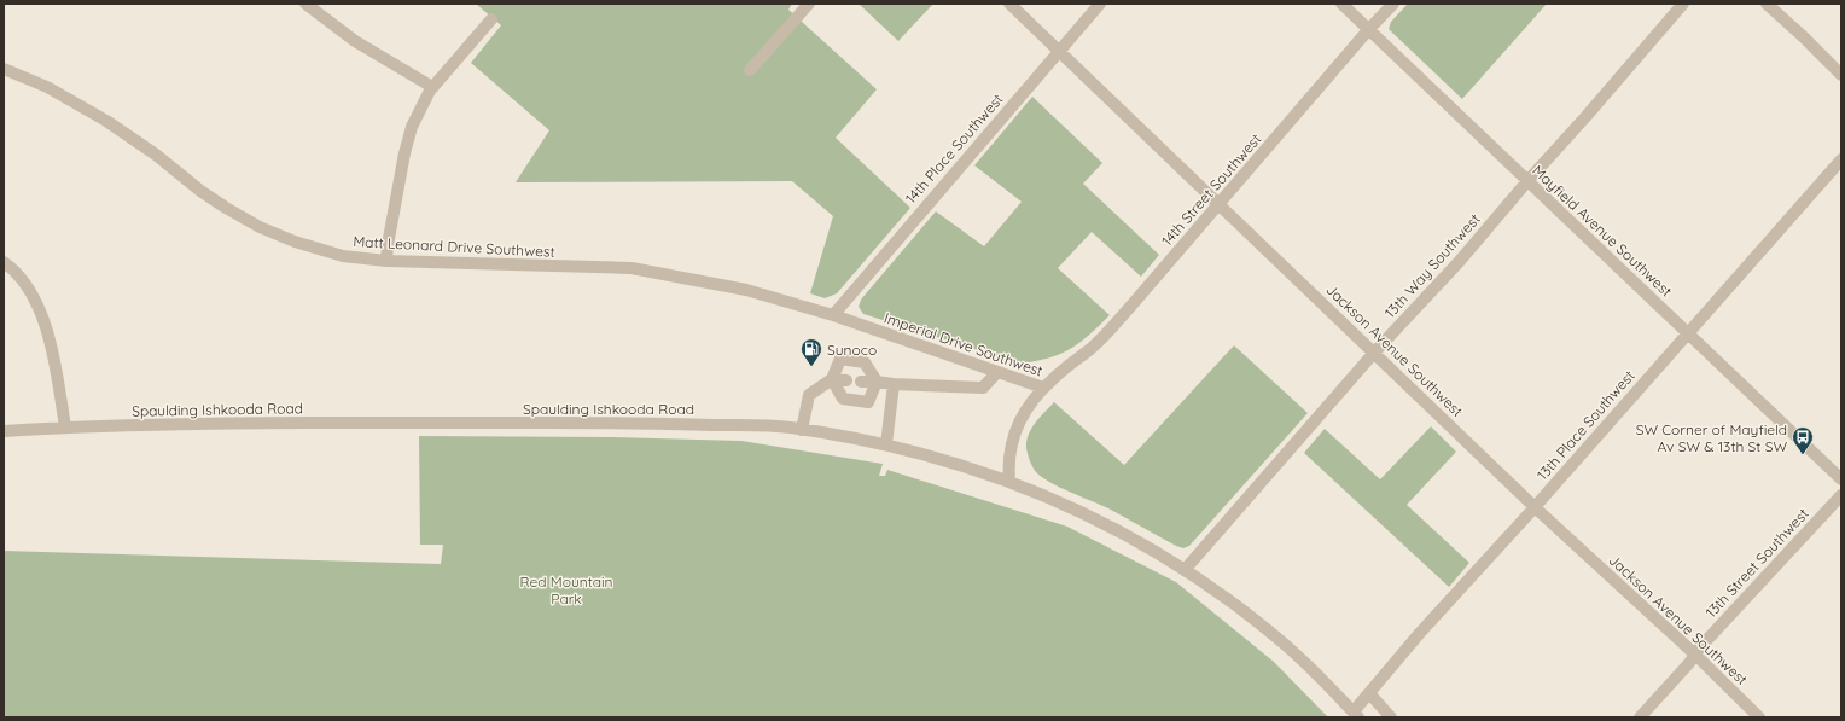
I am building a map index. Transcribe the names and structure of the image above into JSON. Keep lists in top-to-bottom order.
{
  "streets": {
    "street": [
      "14th Place Southwest",
      "14th Street Southwest",
      "Mayfield Avenue Southwest",
      "Matt Leonard Drive Southwest",
      "13th Way Southwest",
      "Imperial Drive Southwest",
      "Jackson Avenue Southwest",
      "Spaulding Ishkooda Road",
      "13th Place Southwest",
      "13th Street Southwest"
    ]
  },
  "crossings": [
    ["14th Place Southwest", "Matt Leonard Drive Southwest"],
    ["14th Place Southwest", "Imperial Drive Southwest"],
    ["14th Place Southwest", "Jackson Avenue Southwest"],
    ["14th Street Southwest", "Mayfield Avenue Southwest"],
    ["14th Street Southwest", "Imperial Drive Southwest"],
    ["14th Street Southwest", "Jackson Avenue Southwest"],
    ["Mayfield Avenue Southwest", "13th Way Southwest"],
    ["Mayfield Avenue Southwest", "13th Place Southwest"],
    ["Matt Leonard Drive Southwest", "Imperial Drive Southwest"],
    ["13th Way Southwest", "Jackson Avenue Southwest"],
    ["13th Way Southwest", "Spaulding Ishkooda Road"],
    ["Imperial Drive Southwest", "Spaulding Ishkooda Road"],
    ["Jackson Avenue Southwest", "13th Place Southwest"],
    ["Jackson Avenue Southwest", "13th Street Southwest"],
    ["Spaulding Ishkooda Road", "13th Place Southwest"]
  ],
  "parks": ["Red Mountain Park"],
  "places": {
    "fuel station": ["Sunoco"],
    "bus stop": ["SW Corner of Mayfield Av SW & 13th St SW"]
  }
}
